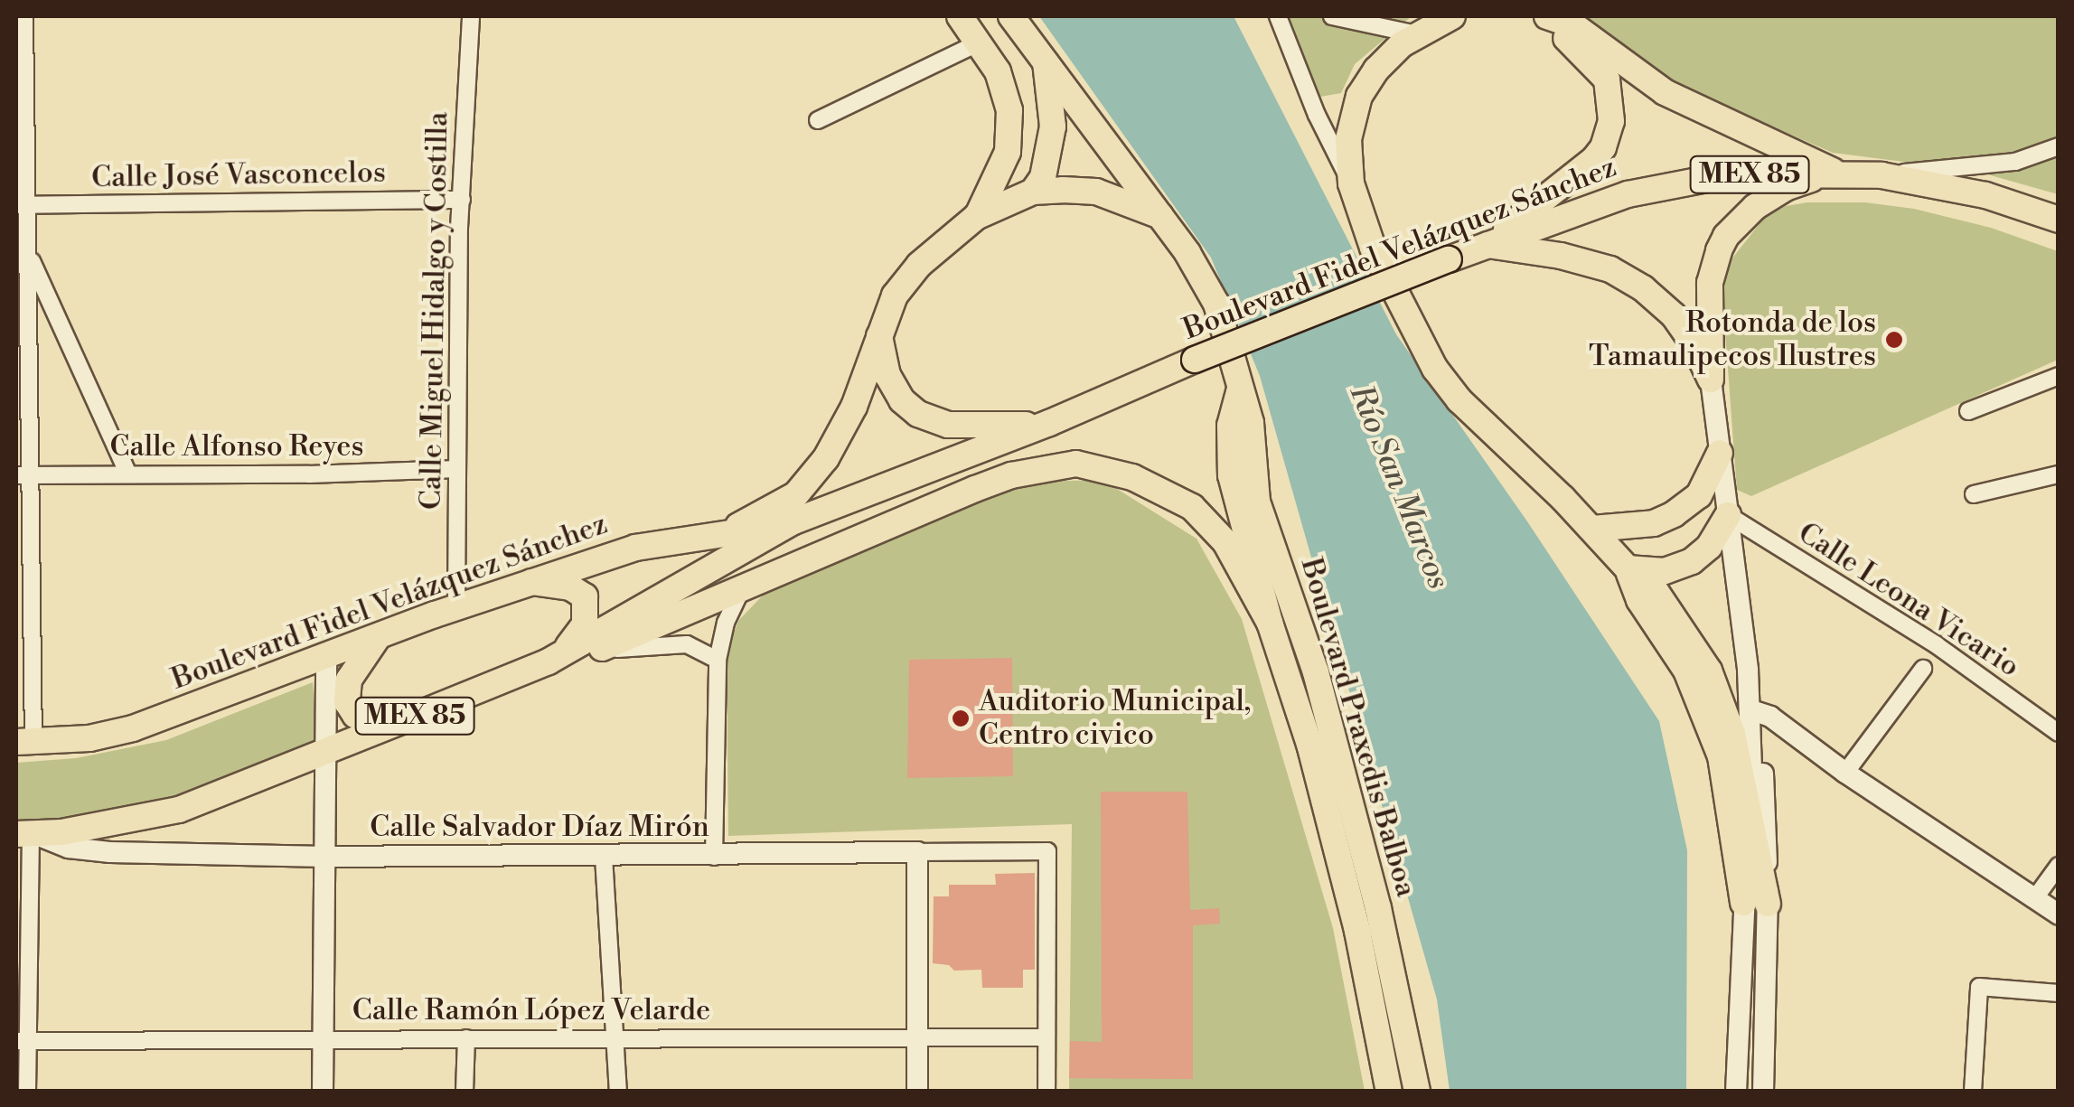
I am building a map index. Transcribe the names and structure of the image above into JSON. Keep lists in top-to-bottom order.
{
  "streets": {
    "main road": ["MEX 85", "Boulevard Fidel Velázquez Sánchez", "Boulevard Praxedis Balboa"],
    "street": [
      "Calle José Vasconcelos",
      "Calle Miguel Hidalgo y Costilla",
      "Calle Alfonso Reyes",
      "Calle Leona Vicario",
      "Calle Salvador Díaz Mirón",
      "Calle Ramón López Velarde"
    ]
  },
  "crossings": [
    ["Calle José Vasconcelos", "Calle Miguel Hidalgo y Costilla"],
    ["Boulevard Fidel Velázquez Sánchez", "Calle Miguel Hidalgo y Costilla"],
    ["Boulevard Fidel Velázquez Sánchez", "Calle Salvador Díaz Mirón"],
    ["Calle Miguel Hidalgo y Costilla", "Calle Alfonso Reyes"],
    ["Calle Salvador Díaz Mirón", "Calle Ramón López Velarde"]
  ],
  "water": ["Río San Marcos"],
  "places": ["Rotonda de los Tamaulipecos Ilustres", "Auditorio Municipal, Centro civico"]
}
